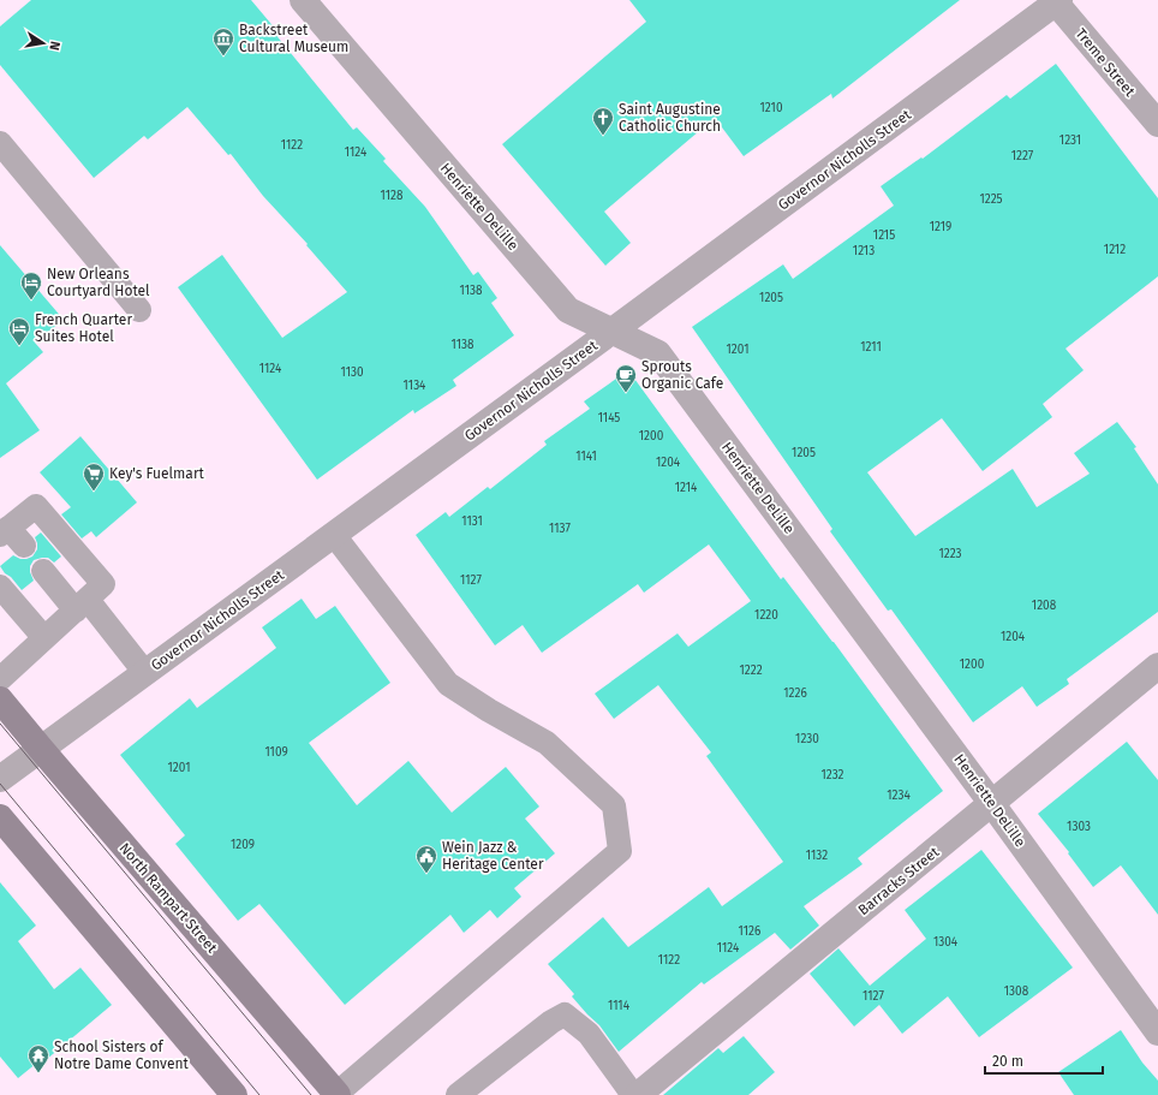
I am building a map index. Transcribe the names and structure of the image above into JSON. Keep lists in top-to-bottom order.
{
  "streets": {
    "main road": ["North Rampart Street"],
    "street": [
      "Treme Street",
      "Governor Nicholls Street",
      "Henriette DeLille",
      "Barracks Street"
    ]
  },
  "crossings": [
    ["Treme Street", "Governor Nicholls Street"],
    ["Governor Nicholls Street", "Henriette DeLille"],
    ["Governor Nicholls Street", "North Rampart Street"],
    ["Henriette DeLille", "Barracks Street"]
  ],
  "places": {
    "museum": ["Backstreet Cultural Museum"],
    "church": ["Saint Augustine Catholic Church"],
    "hotel": ["New Orleans Courtyard Hotel", "French Quarter Suites Hotel"],
    "cafe": ["Sprouts Organic Cafe"],
    "supermarket": ["Key's Fuelmart"],
    "public building": ["Wein Jazz & Heritage Center"],
    "temple": ["School Sisters of Notre Dame Convent"]
  },
  "house_numbers": [
    "1210",
    "1231",
    "1122",
    "1124",
    "1227",
    "1128",
    "1225",
    "1219",
    "1215",
    "1212",
    "1213",
    "1138",
    "1205",
    "1138",
    "1211",
    "1201",
    "1124",
    "1130",
    "1134",
    "1145",
    "1200",
    "1205",
    "1141",
    "1204",
    "1214",
    "1131",
    "1137",
    "1223",
    "1127",
    "1208",
    "1220",
    "1204",
    "1200",
    "1222",
    "1226",
    "1230",
    "1109",
    "1201",
    "1232",
    "1234",
    "1303",
    "1209",
    "1132",
    "1126",
    "1304",
    "1124",
    "1122",
    "1308",
    "1127",
    "1114"
  ],
  "scale_bar": "20 m",
  "north": "right"
}
